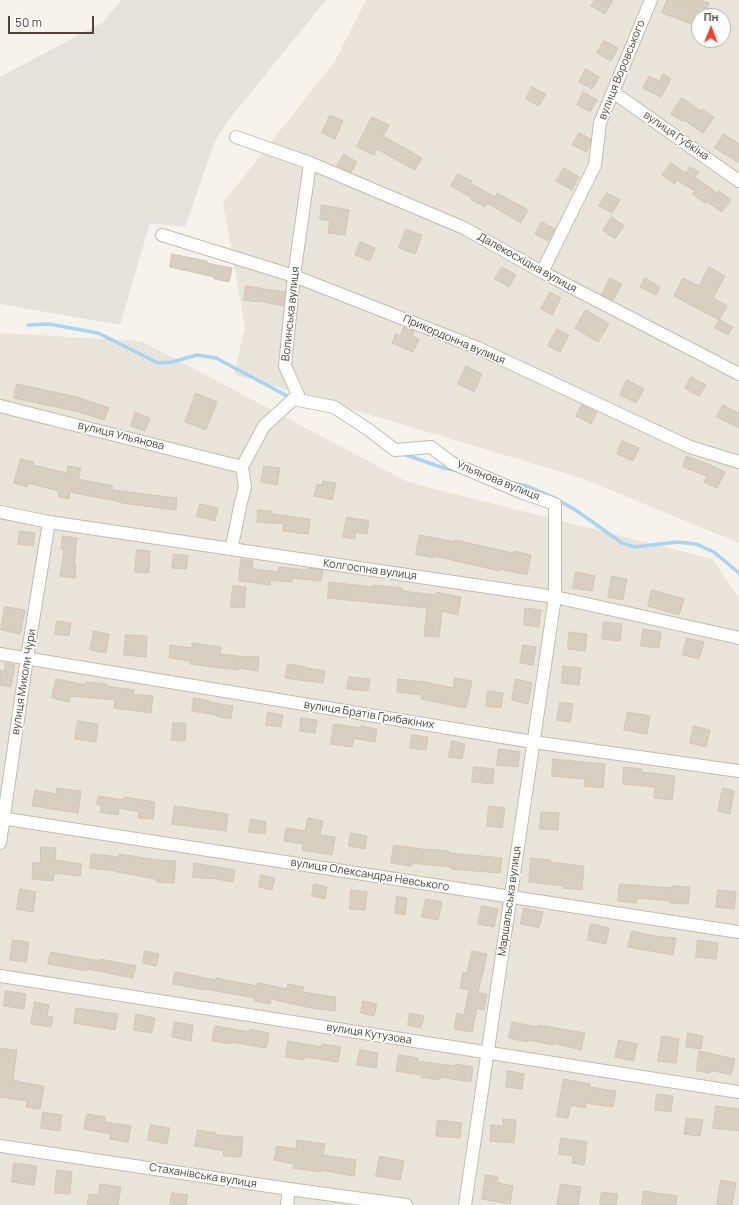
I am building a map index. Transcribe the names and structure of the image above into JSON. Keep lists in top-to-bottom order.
{
  "streets": {
    "street": [
      "вулиця Воровського",
      "вулиця Губкіна",
      "Далекосхідна вулиця",
      "Волинська вулиця",
      "Прикордонна вулиця",
      "вулиця Ульянова",
      "Ульянова вулиця",
      "Колгоспна вулиця",
      "вулиця Миколи Чури",
      "вулиця Братів Грибакіних",
      "вулиця Олександра Невського",
      "Маршальська вулиця",
      "вулиця Кутузова",
      "Стаханівська вулиця"
    ]
  },
  "crossings": [
    ["вулиця Воровського", "вулиця Губкіна"],
    ["вулиця Воровського", "Далекосхідна вулиця"],
    ["Далекосхідна вулиця", "Волинська вулиця"],
    ["Волинська вулиця", "Прикордонна вулиця"],
    ["Волинська вулиця", "Ульянова вулиця"],
    ["Ульянова вулиця", "Колгоспна вулиця"],
    ["Ульянова вулиця", "Маршальська вулиця"],
    ["Колгоспна вулиця", "вулиця Миколи Чури"],
    ["Колгоспна вулиця", "Маршальська вулиця"],
    ["вулиця Миколи Чури", "вулиця Братів Грибакіних"],
    ["вулиця Миколи Чури", "вулиця Олександра Невського"],
    ["вулиця Братів Грибакіних", "Маршальська вулиця"],
    ["вулиця Олександра Невського", "Маршальська вулиця"],
    ["Маршальська вулиця", "вулиця Кутузова"]
  ],
  "scale_bar": "50 m",
  "north": "top"
}
